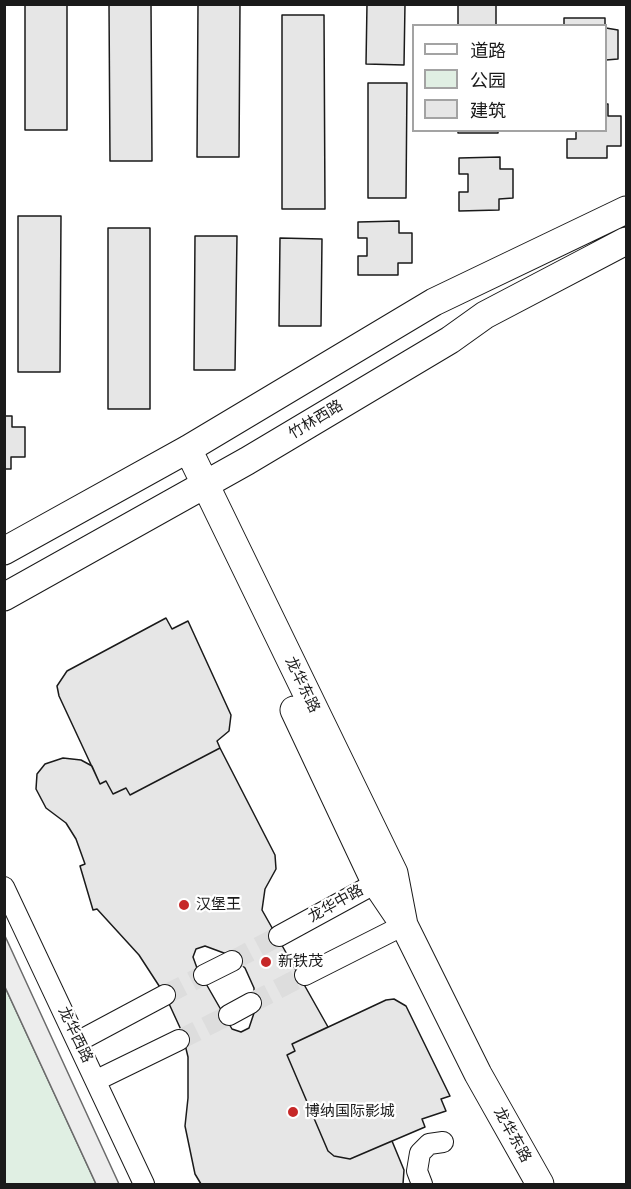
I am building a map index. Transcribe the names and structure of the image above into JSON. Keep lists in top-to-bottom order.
{
  "streets": {
    "main road": ["竹林西路", "龙华东路"],
    "street": ["龙华中路", "龙华西路"]
  },
  "crossings": [
    ["竹林西路", "龙华东路"],
    ["龙华东路", "龙华中路"]
  ],
  "places": ["汉堡王", "新铁茂", "博纳国际影城"],
  "legend": ["道路", "公园", "建筑"]
}
